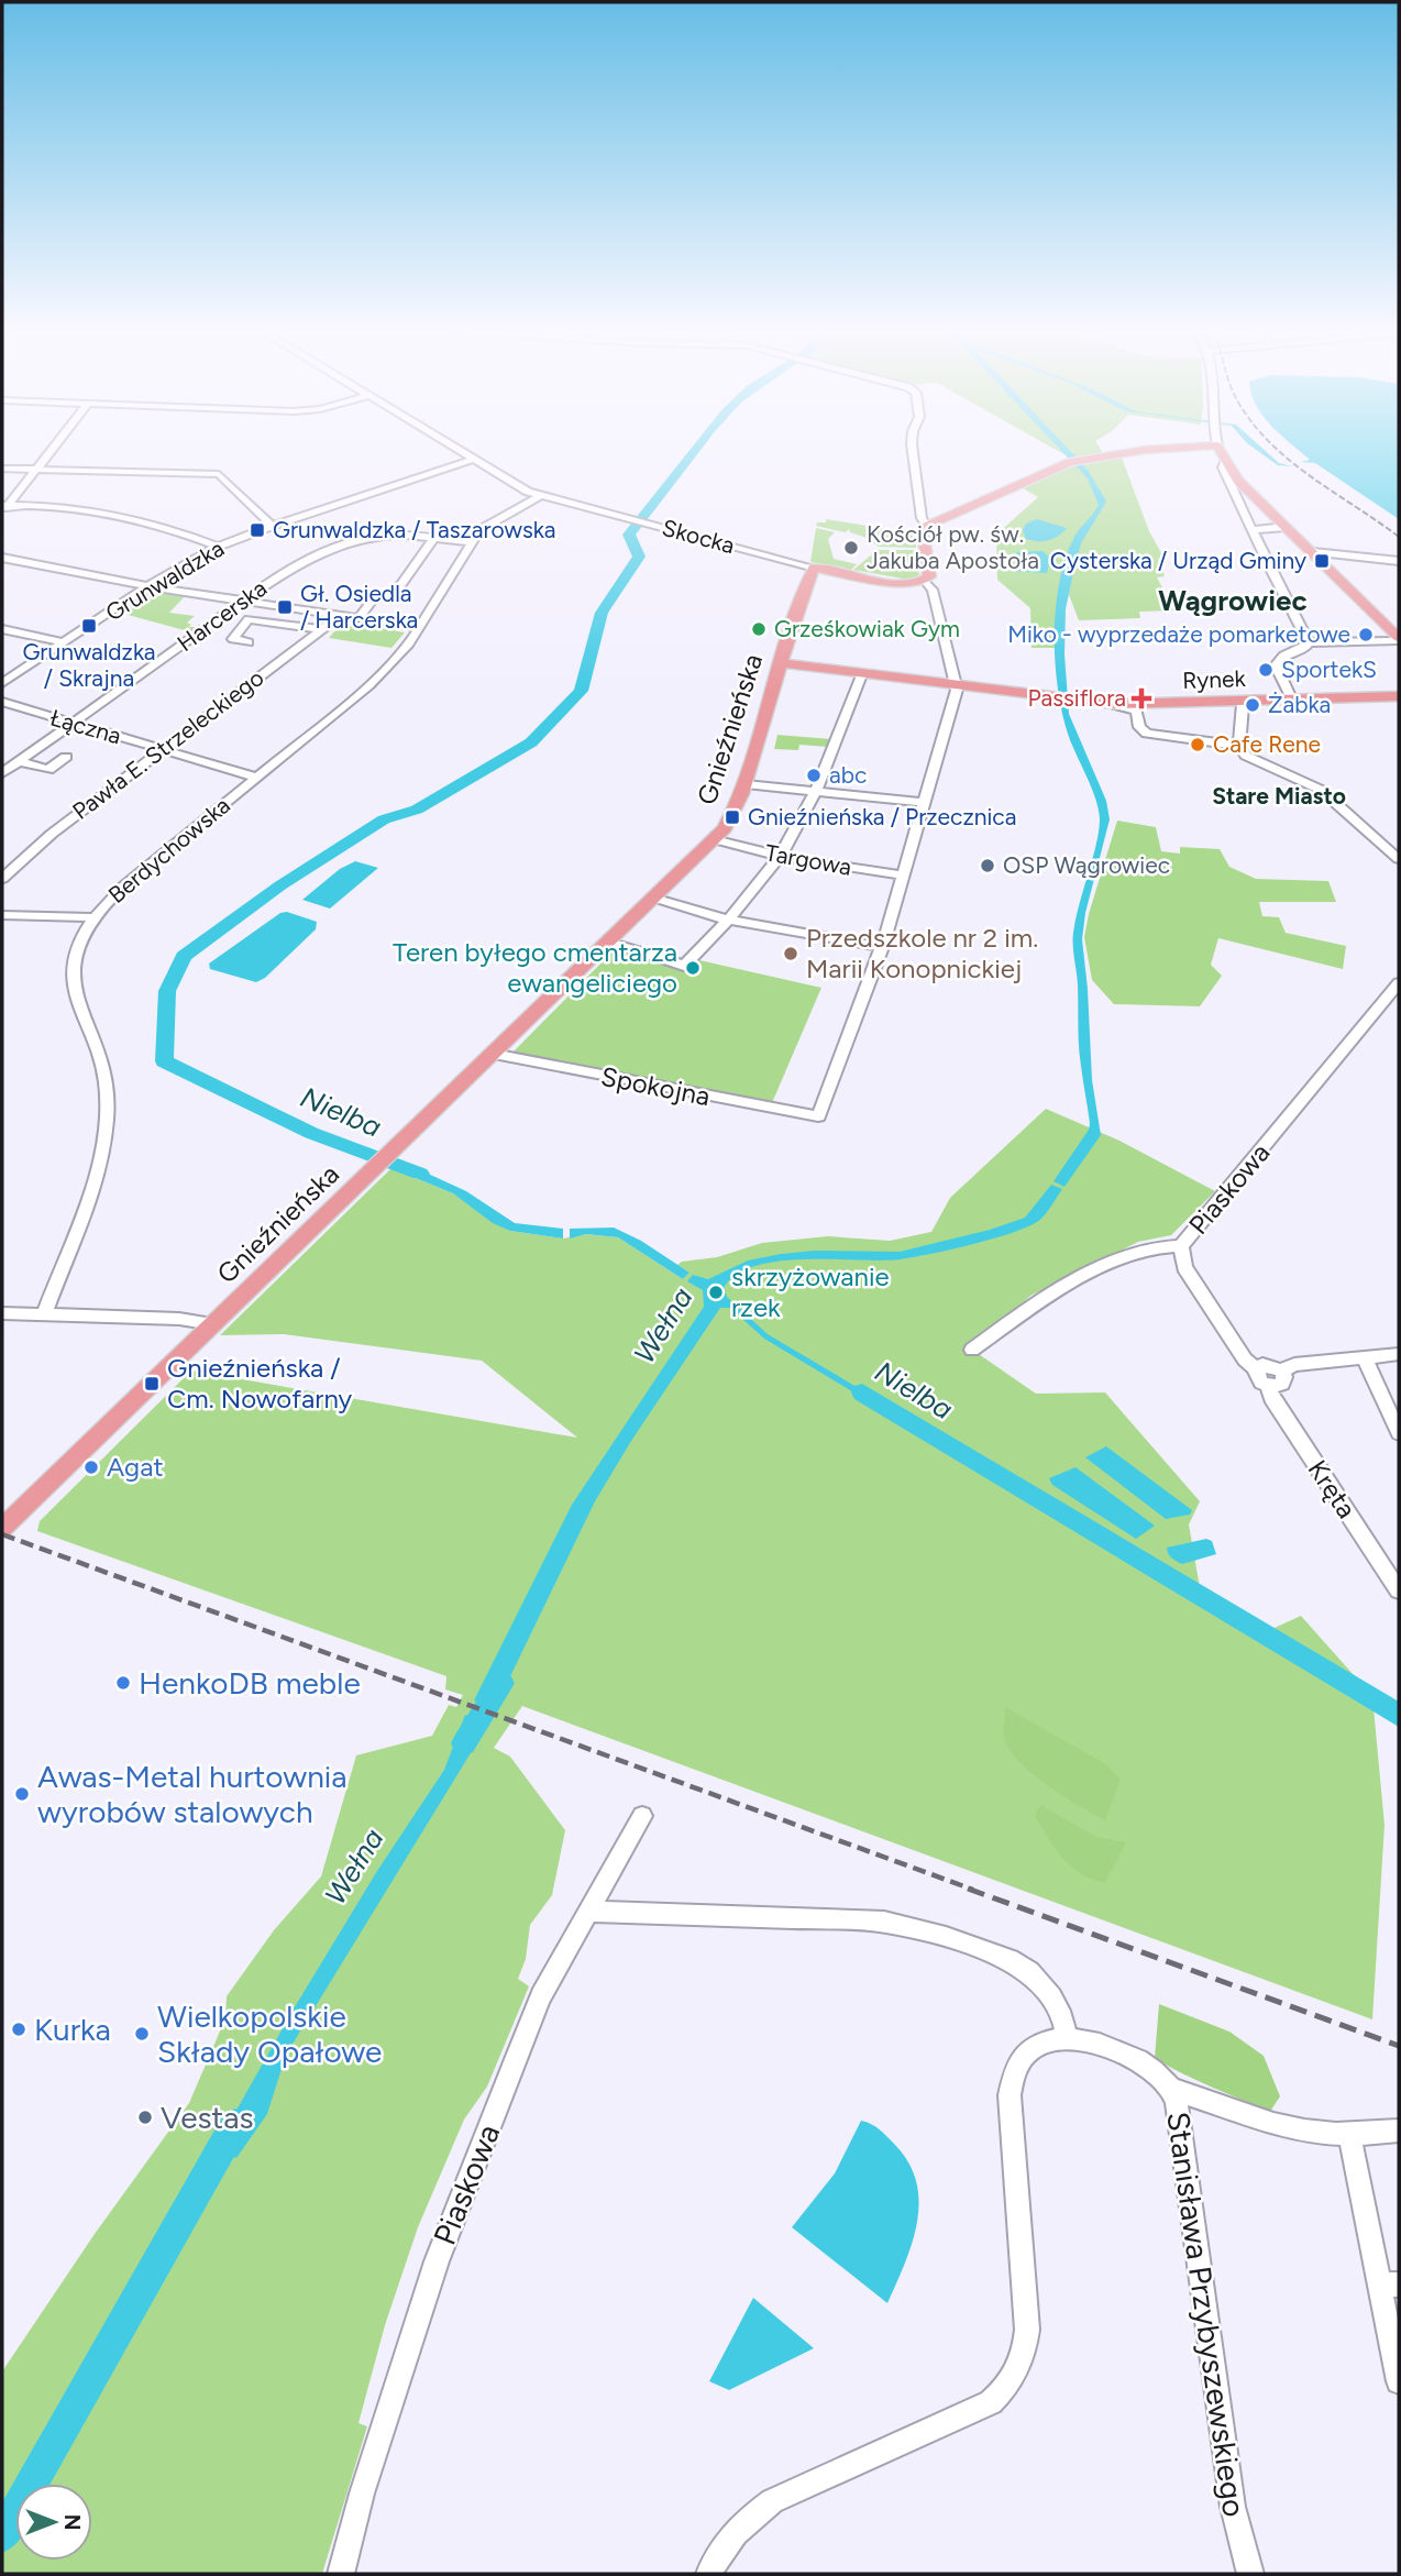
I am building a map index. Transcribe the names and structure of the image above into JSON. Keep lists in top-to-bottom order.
{
  "streets": {
    "main road": ["Rynek", "Gnieźnieńska"],
    "street": [
      "Skocka",
      "Grunwaldzka",
      "Harcerska",
      "Łączna",
      "Pawła E. Strzeleckiego",
      "Berdychowska",
      "Targowa",
      "Spokojna",
      "Piaskowa",
      "Kręta",
      "Stanisława Przybyszewskiego"
    ]
  },
  "crossings": [
    ["Skocka", "Grunwaldzka"],
    ["Skocka", "Gnieźnieńska"],
    ["Skocka", "Berdychowska"],
    ["Harcerska", "Łączna"],
    ["Harcerska", "Berdychowska"],
    ["Rynek", "Gnieźnieńska"],
    ["Łączna", "Pawła E. Strzeleckiego"],
    ["Łączna", "Berdychowska"],
    ["Gnieźnieńska", "Targowa"],
    ["Gnieźnieńska", "Spokojna"]
  ],
  "districts": ["Wągrowiec", "Stare Miasto"],
  "water": ["Nielba", "Wełna"],
  "places": {
    "transit": [
      "Grunwaldzka / Taszarowska",
      "Cysterska / Urząd Gminy",
      "Gł. Osiedla / Harcerska",
      "Grunwaldzka / Skrajna",
      "Gnieźnieńska / Przecznica",
      "Gnieźnieńska / Cm. Nowofarny"
    ],
    "other": [
      "Kościół pw. św. Jakuba Apostoła",
      "Grześkowiak Gym",
      "Miko - wyprzedaże pomarketowe",
      "SportekS",
      "Żabka",
      "Cafe Rene",
      "abc",
      "OSP Wągrowiec",
      "Przedszkole nr 2 im. Marii Konopnickiej",
      "Teren byłego cmentarza ewangeliciego",
      "skrzyżowanie rzek",
      "Agat",
      "HenkoDB meble",
      "Awas-Metal hurtownia wyrobów stalowych",
      "Kurka",
      "Wielkopolskie Składy Opałowe",
      "Vestas"
    ],
    "health": ["Passiflora"]
  },
  "north": "right"
}
